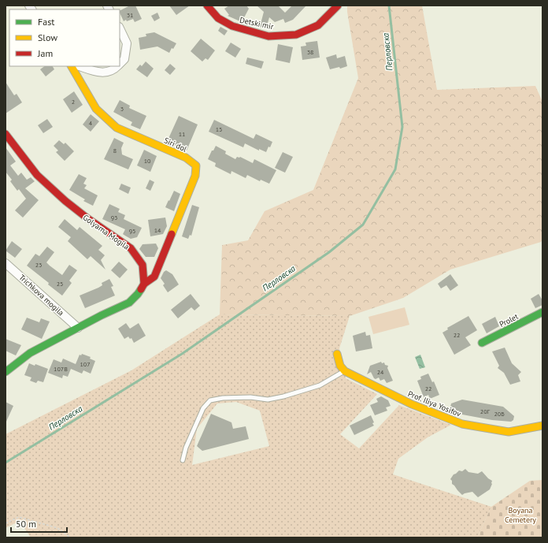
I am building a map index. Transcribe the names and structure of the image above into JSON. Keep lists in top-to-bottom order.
{
  "streets": {
    "street": [
      "Detski mir",
      "Siri dol",
      "Golyama Mogila",
      "Trichkova mogila",
      "Prolet",
      "Prof. Iliya Yosifov"
    ]
  },
  "crossings": [
    ["Siri dol", "Golyama Mogila"]
  ],
  "water": ["Перловска"],
  "parks": ["Boyana Cemetery"],
  "house_numbers": [
    "31",
    "38",
    "2",
    "3",
    "4",
    "15",
    "11",
    "8",
    "10",
    "93",
    "14",
    "95",
    "23",
    "25",
    "22",
    "107",
    "107В",
    "24",
    "22",
    "20Г",
    "20Б"
  ],
  "legend": ["Fast", "Slow", "Jam"],
  "scale_bar": "50 m"
}
